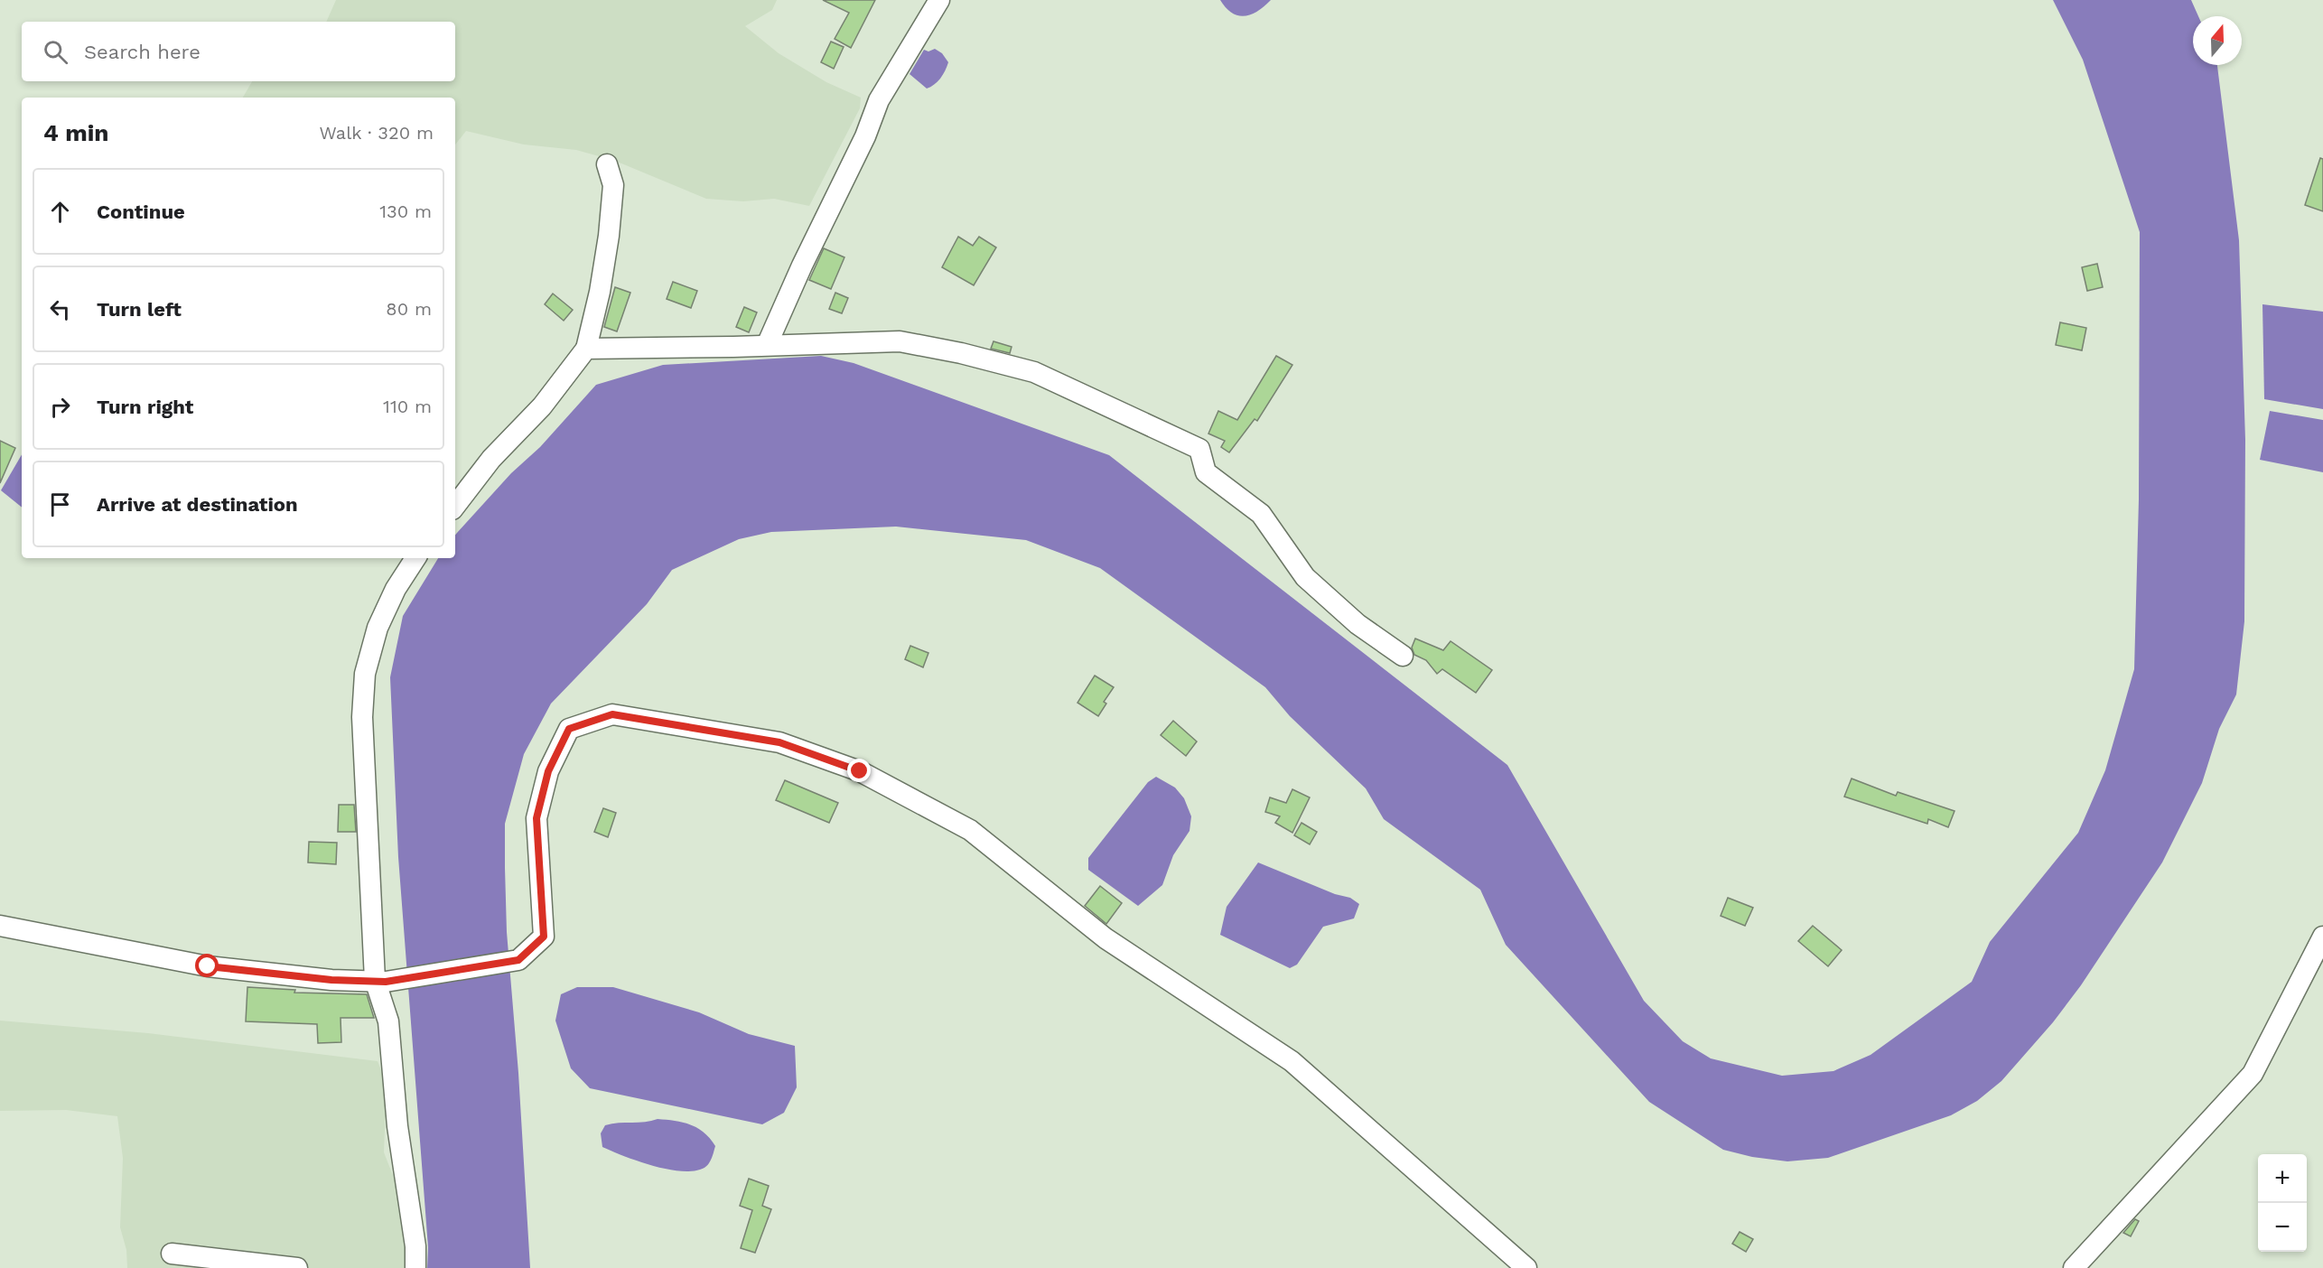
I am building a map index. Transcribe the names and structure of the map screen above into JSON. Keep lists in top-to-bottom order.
{
  "north": "top",
  "page": {
    "search": "Search here",
    "heading": ["4 min", "Walk · 320 m"],
    "list": [
      ["Continue", "130 m"],
      ["Turn left", "80 m"],
      ["Turn right", "110 m"],
      "Arrive at destination"
    ],
    "map_buttons": ["+", "−"]
  }
}
